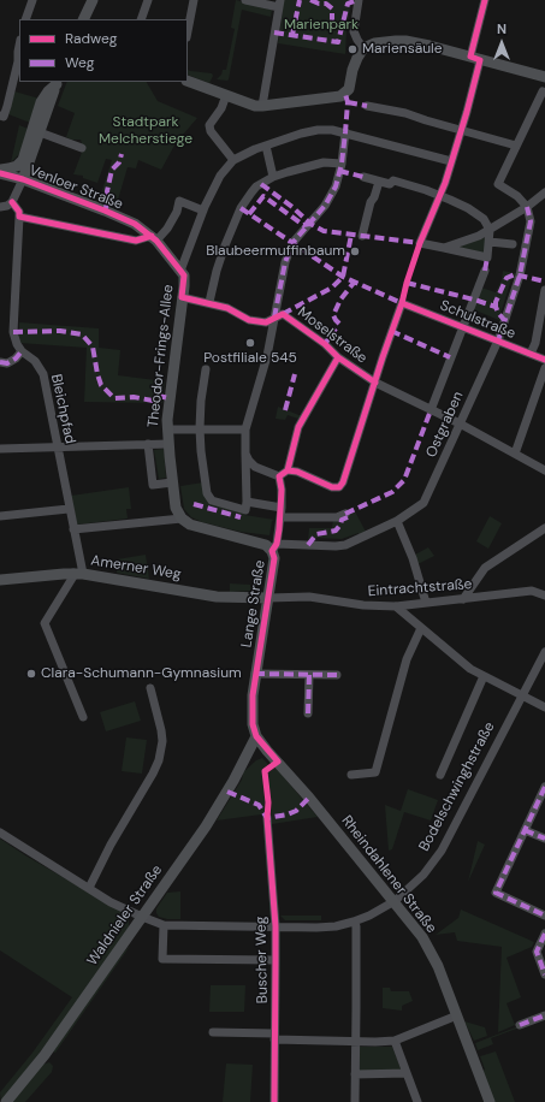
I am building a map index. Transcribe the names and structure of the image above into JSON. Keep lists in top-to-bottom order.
{
  "streets": {
    "main road": [
      "Venloer Straße",
      "Theodor-Frings-Allee",
      "Amerner Weg",
      "Lange Straße",
      "Rheindahlener Straße",
      "Waldnieler Straße"
    ],
    "street": [
      "Schulstraße",
      "Moselstraße",
      "Bleichpfad",
      "Ostgraben",
      "Eintrachtstraße",
      "Bodelschwinghstraße",
      "Buscher Weg"
    ]
  },
  "crossings": [
    ["Venloer Straße", "Theodor-Frings-Allee"],
    ["Venloer Straße", "Bleichpfad"],
    ["Schulstraße", "Moselstraße"],
    ["Schulstraße", "Ostgraben"],
    ["Moselstraße", "Ostgraben"],
    ["Bleichpfad", "Amerner Weg"],
    ["Ostgraben", "Lange Straße"],
    ["Amerner Weg", "Eintrachtstraße"],
    ["Amerner Weg", "Lange Straße"],
    ["Eintrachtstraße", "Lange Straße"],
    ["Lange Straße", "Rheindahlener Straße"],
    ["Lange Straße", "Waldnieler Straße"],
    ["Bodelschwinghstraße", "Rheindahlener Straße"],
    ["Bodelschwinghstraße", "Waldnieler Straße"],
    ["Bodelschwinghstraße", "Buscher Weg"],
    ["Rheindahlener Straße", "Waldnieler Straße"]
  ],
  "parks": ["Marienpark", "Stadtpark Melcherstiege"],
  "places": [
    "Mariensäule",
    "Blaubeermuffinbaum",
    "Postfiliale 545",
    "Clara-Schumann-Gymnasium"
  ],
  "legend": ["Radweg", "Weg"],
  "north": "top"
}
